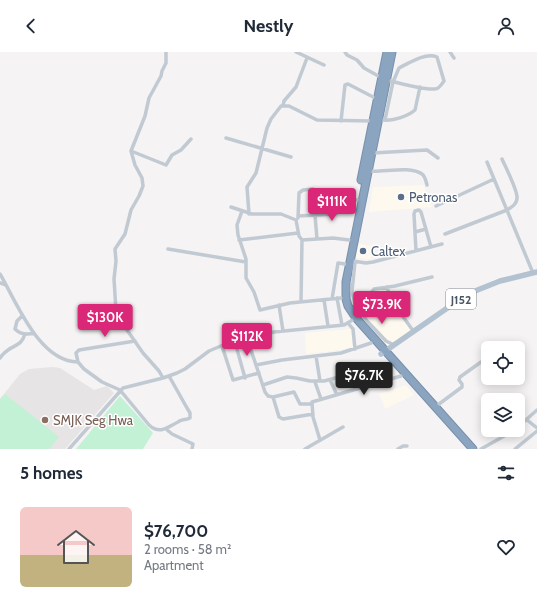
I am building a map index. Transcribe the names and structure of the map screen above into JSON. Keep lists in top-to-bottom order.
{
  "streets": {
    "main road": ["J152"]
  },
  "places": ["Petronas", "Caltex", "SMJK Seg Hwa"],
  "page": {
    "header": "Nestly",
    "price": [
      "$111K",
      "$73.9K",
      "$130K",
      "$112K",
      "$76.7K"
    ],
    "heading": "5 homes",
    "list": [
      {
        "name": "$76,700",
        "note": "2 rooms · 58 m² · Apartment"
      }
    ]
  }
}
